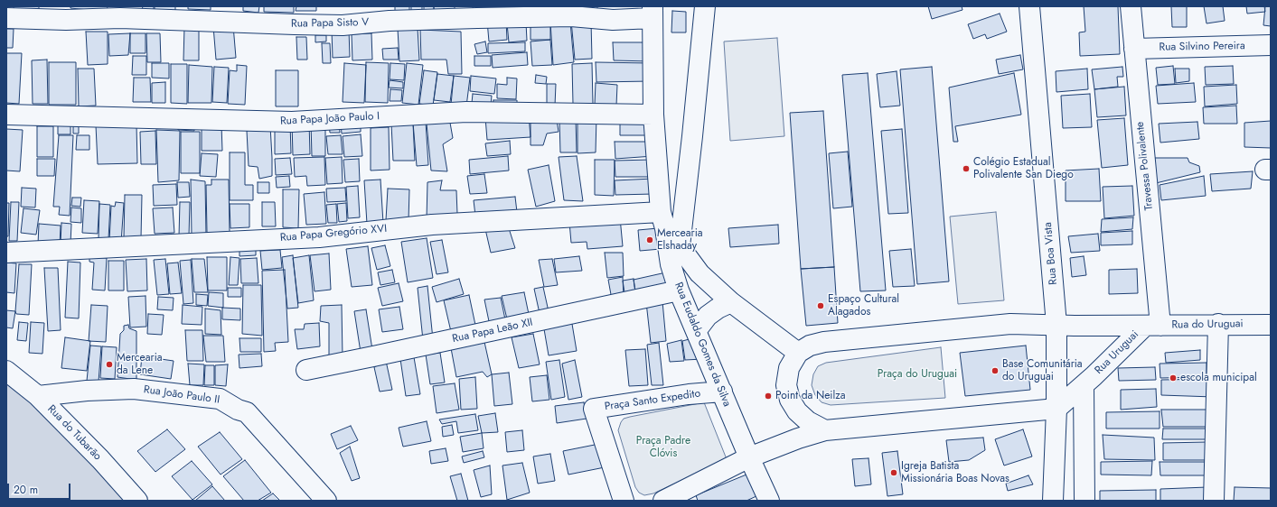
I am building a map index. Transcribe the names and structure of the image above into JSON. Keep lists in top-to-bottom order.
{
  "streets": {
    "street": [
      "Rua Papa Sisto V",
      "Rua Silvino Pereira",
      "Rua Papa João Paulo I",
      "Travessa Polivalente",
      "Rua Papa Gregório XVI",
      "Rua Boa Vista",
      "Rua do Uruguai",
      "Rua Papa Leão XII",
      "Rua Eudaldo Gomes da Silva",
      "Rua Uruguai",
      "Rua João Paulo II",
      "Praça Santo Expedito",
      "Rua do Tubarão"
    ]
  },
  "crossings": [
    ["Rua Papa Sisto V", "Rua Eudaldo Gomes da Silva"],
    ["Rua Silvino Pereira", "Travessa Polivalente"],
    ["Rua Papa João Paulo I", "Rua Eudaldo Gomes da Silva"],
    ["Travessa Polivalente", "Rua do Uruguai"],
    ["Travessa Polivalente", "Rua Uruguai"],
    ["Rua Papa Gregório XVI", "Rua Eudaldo Gomes da Silva"],
    ["Rua Boa Vista", "Rua Uruguai"],
    ["Rua do Uruguai", "Rua Uruguai"],
    ["Rua Papa Leão XII", "Rua Eudaldo Gomes da Silva"],
    ["Rua Eudaldo Gomes da Silva", "Praça Santo Expedito"],
    ["Rua João Paulo II", "Rua do Tubarão"]
  ],
  "parks": ["Praça do Uruguai", "Praça Padre Clóvis"],
  "places": [
    "Colégio Estadual Polivalente San Diego",
    "Mercearia Elshaday",
    "Espaço Cultural Alagados",
    "Mercearia da Lene",
    "Base Comunitária do Uruguai",
    "escola municipal",
    "Point da Neilza",
    "Igreja Batista Missionária Boas Novas"
  ],
  "scale_bar": "20 m"
}
